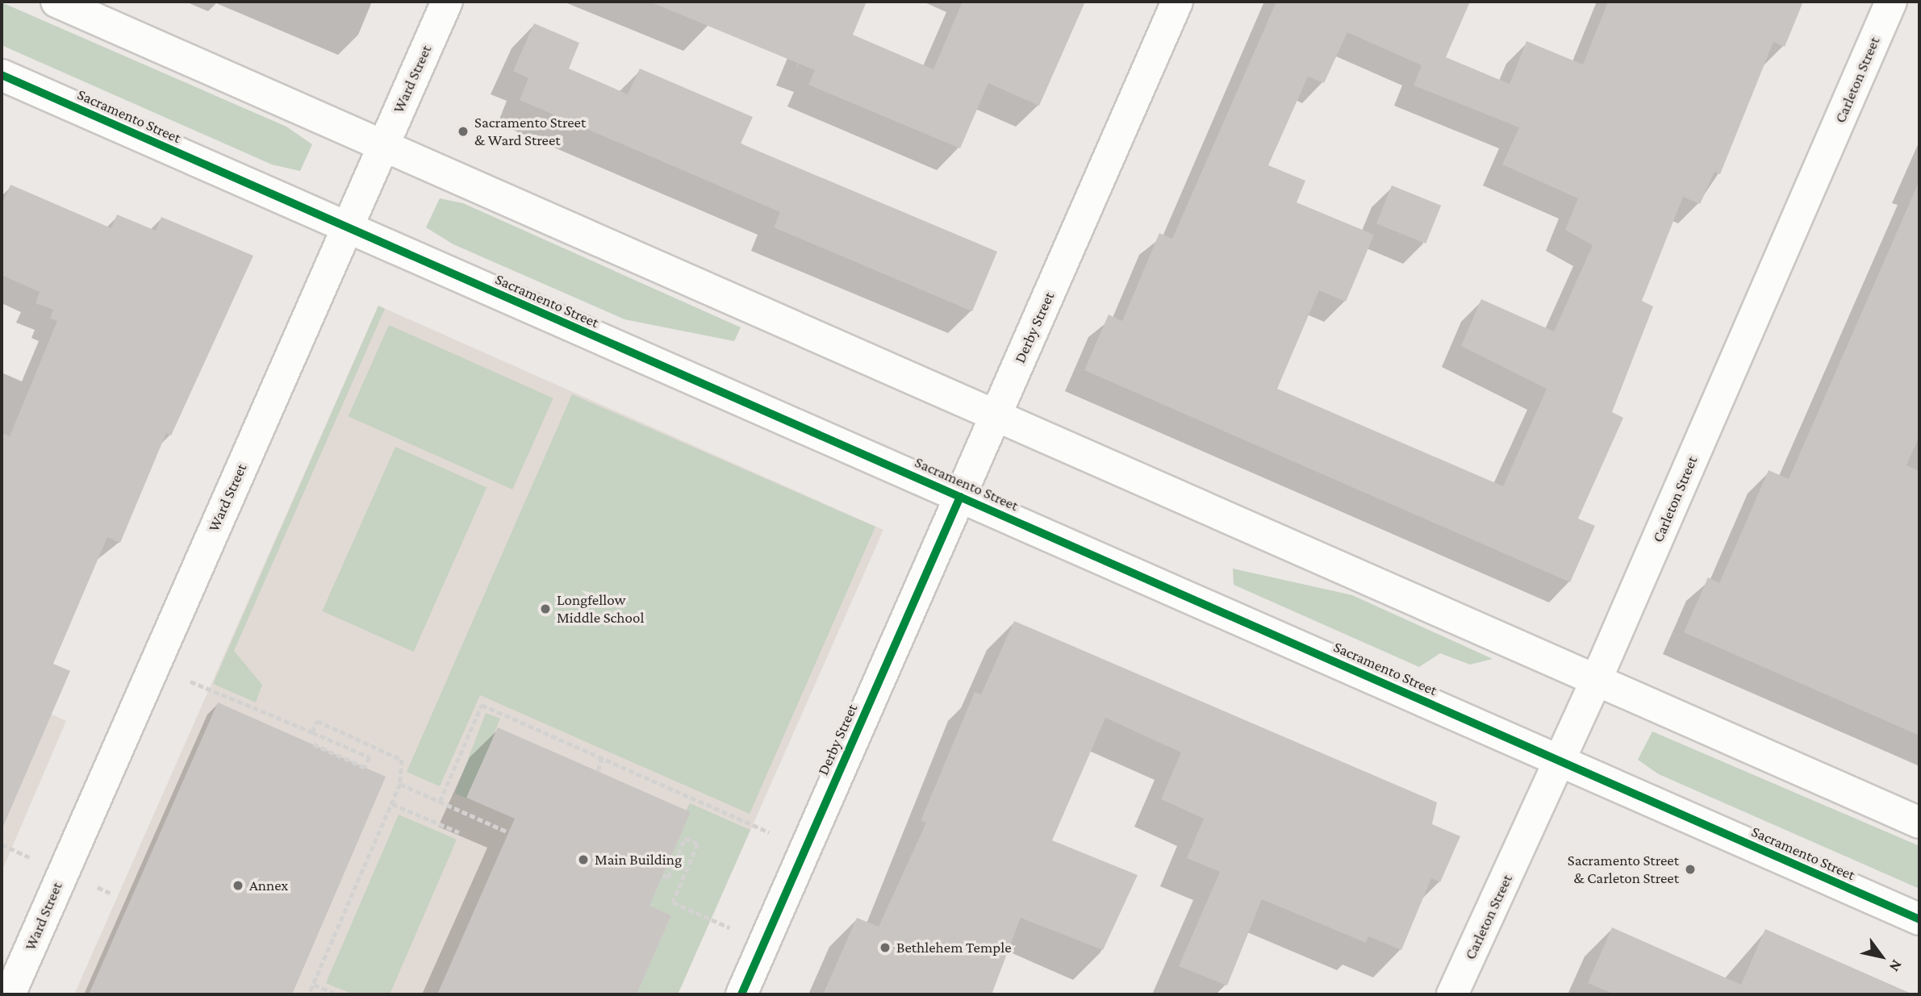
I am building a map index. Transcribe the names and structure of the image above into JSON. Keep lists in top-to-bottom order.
{
  "streets": {
    "street": [
      "Ward Street",
      "Carleton Street",
      "Sacramento Street",
      "Derby Street"
    ]
  },
  "crossings": [
    ["Ward Street", "Sacramento Street"],
    ["Carleton Street", "Sacramento Street"],
    ["Sacramento Street", "Derby Street"]
  ],
  "places": [
    "Sacramento Street & Ward Street",
    "Longfellow Middle School",
    "Main Building",
    "Sacramento Street & Carleton Street",
    "Annex",
    "Bethlehem Temple"
  ],
  "north": "bottom right"
}
